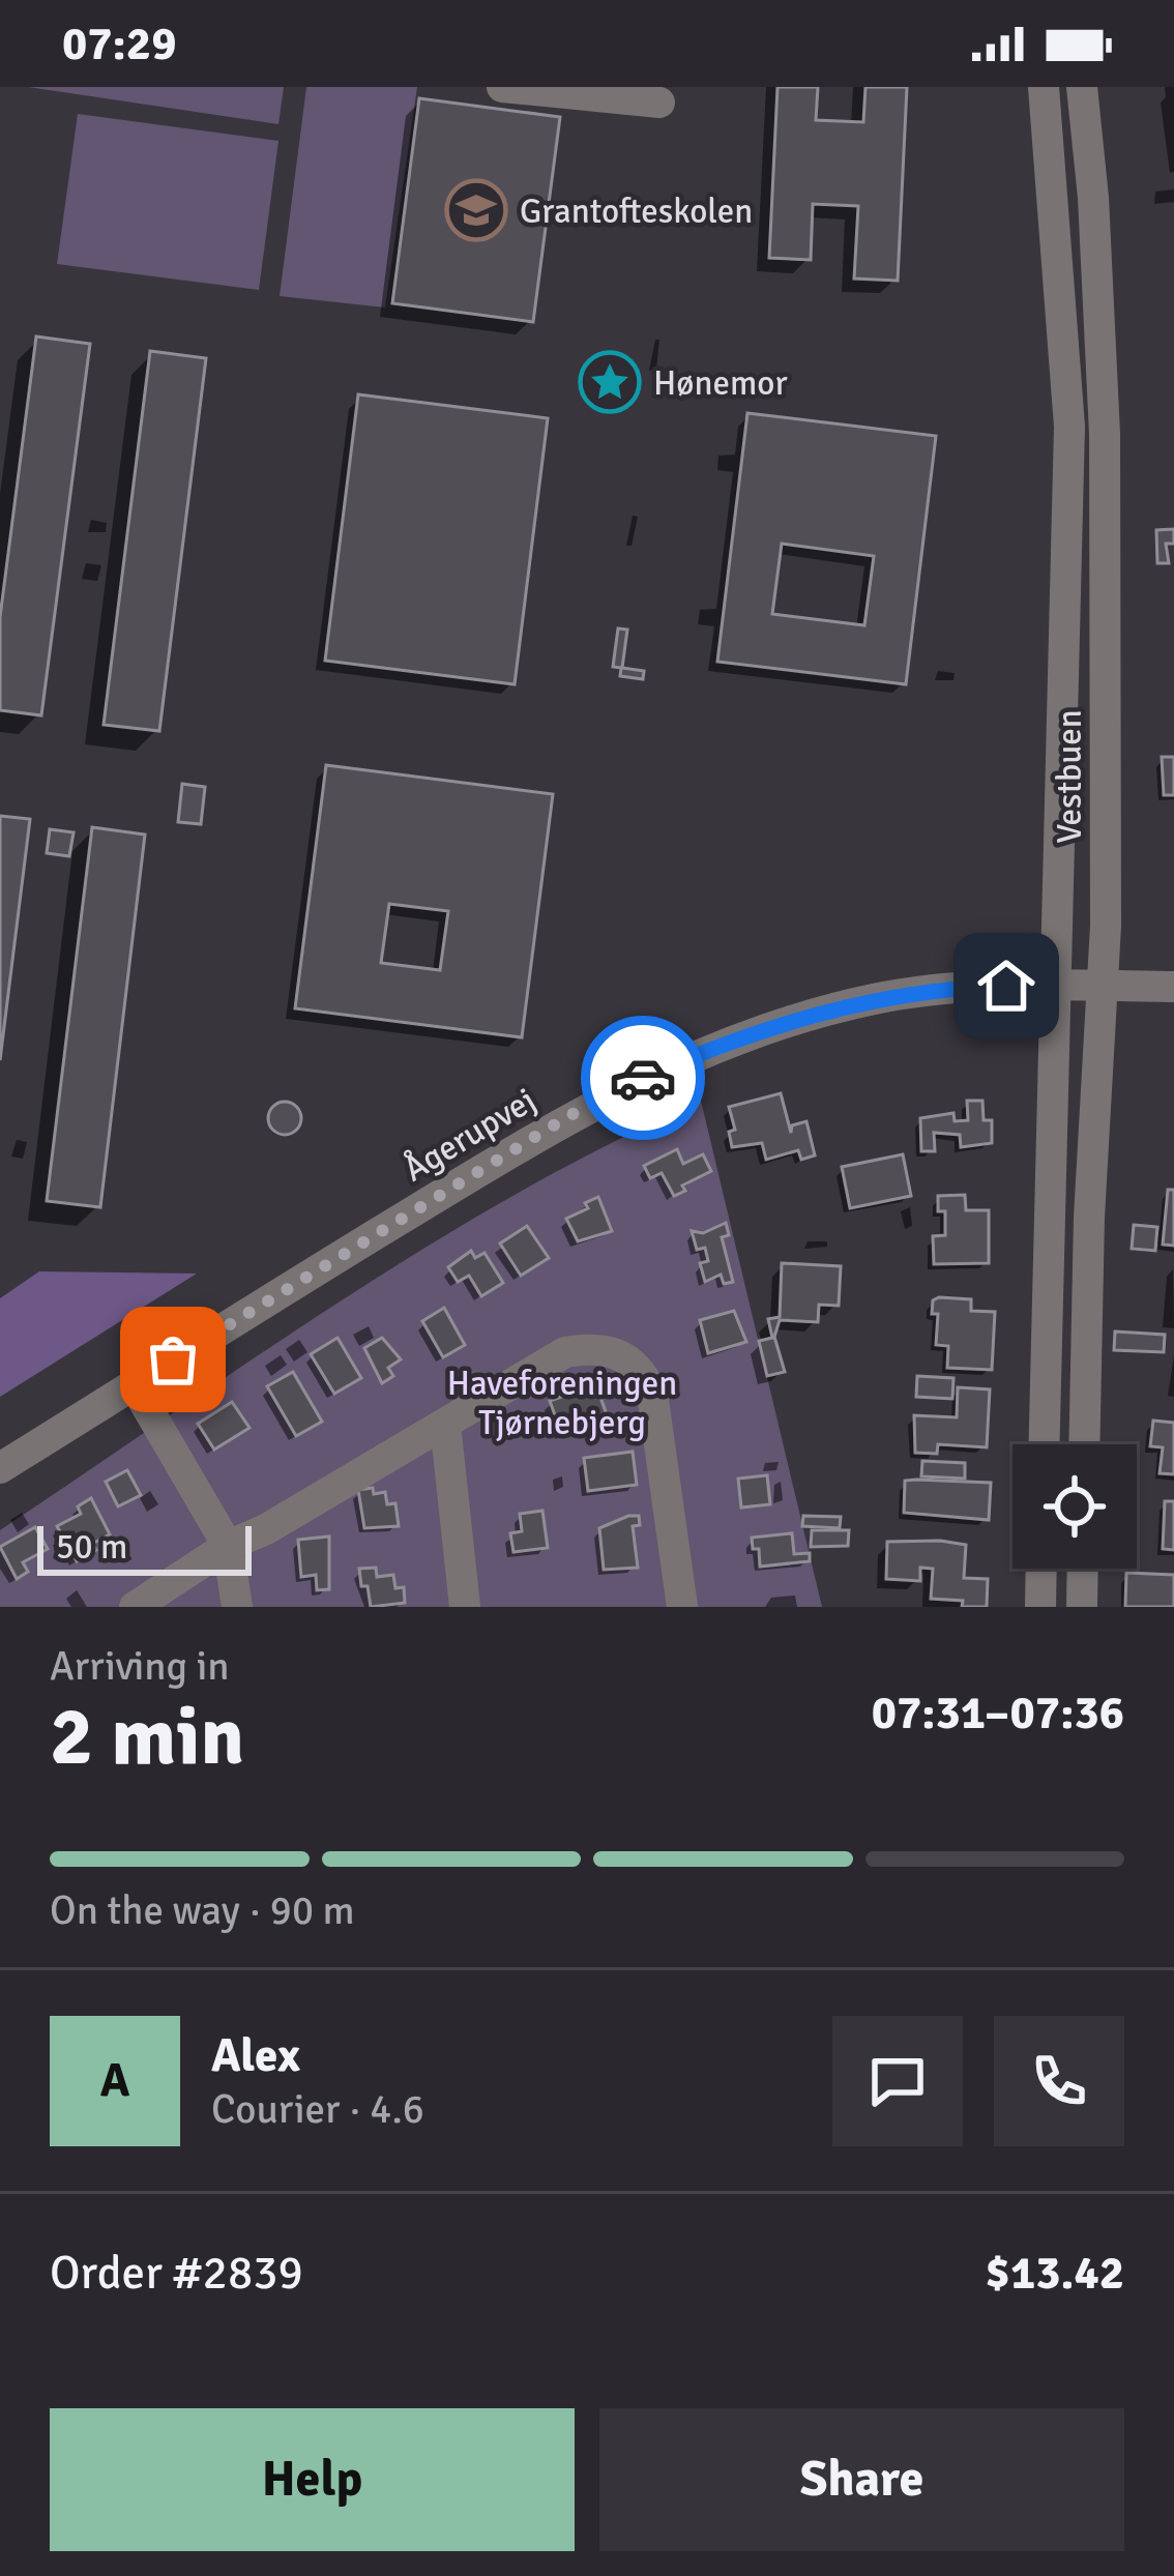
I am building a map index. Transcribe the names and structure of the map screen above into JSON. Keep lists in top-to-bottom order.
{
  "streets": {
    "street": ["Vestbuen", "Ågerupvej"]
  },
  "crossings": [
    ["Vestbuen", "Ågerupvej"]
  ],
  "parks": ["Haveforeningen Tjørnebjerg"],
  "places": {
    "school or university": ["Grantofteskolen"],
    "place": ["Hønemor"]
  },
  "scale_bar": "50 m",
  "page": {
    "status": "07:29",
    "scale": "50 m",
    "heading": ["2 min", "Arriving in", "07:31–07:36"],
    "panel": [
      "Alex",
      "Courier · 4.6",
      "Order #2839",
      "$13.42"
    ],
    "bar": "On the way · 90 m",
    "round": "A",
    "buttons": ["Help", "Share"]
  }
}
